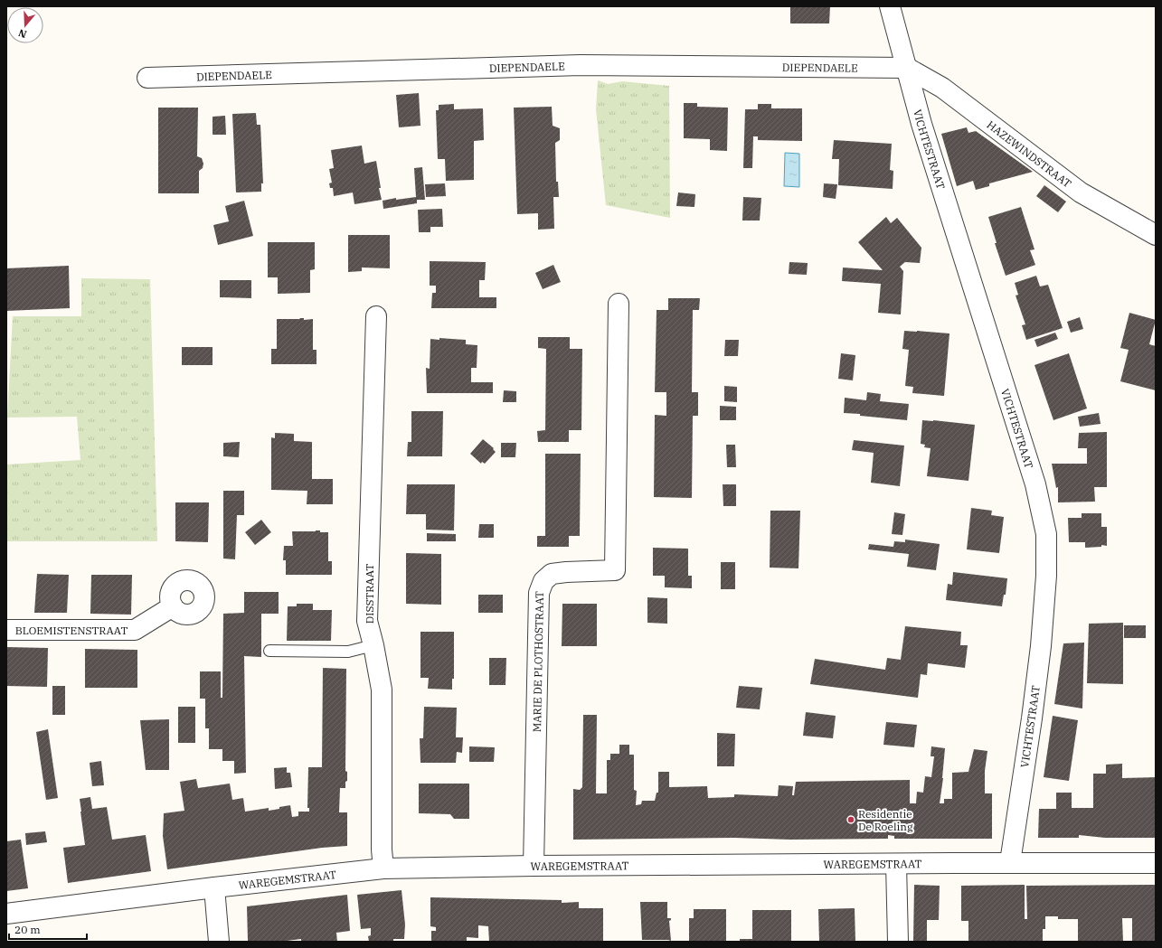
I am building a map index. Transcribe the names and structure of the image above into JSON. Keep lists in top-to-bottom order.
{
  "streets": {
    "street": [
      "DIEPENDAELE",
      "VICHTESTRAAT",
      "HAZEWINDSTRAAT",
      "DISSTRAAT",
      "BLOEMISTENSTRAAT",
      "MARIE DE PLOTHOSTRAAT",
      "WAREGEMSTRAAT"
    ]
  },
  "crossings": [
    ["DIEPENDAELE", "VICHTESTRAAT"],
    ["DIEPENDAELE", "HAZEWINDSTRAAT"],
    ["VICHTESTRAAT", "HAZEWINDSTRAAT"],
    ["VICHTESTRAAT", "WAREGEMSTRAAT"],
    ["DISSTRAAT", "WAREGEMSTRAAT"],
    ["MARIE DE PLOTHOSTRAAT", "WAREGEMSTRAAT"]
  ],
  "places": ["Residentie De Roeling"],
  "scale_bar": "20 m",
  "north": "bottom"
}
